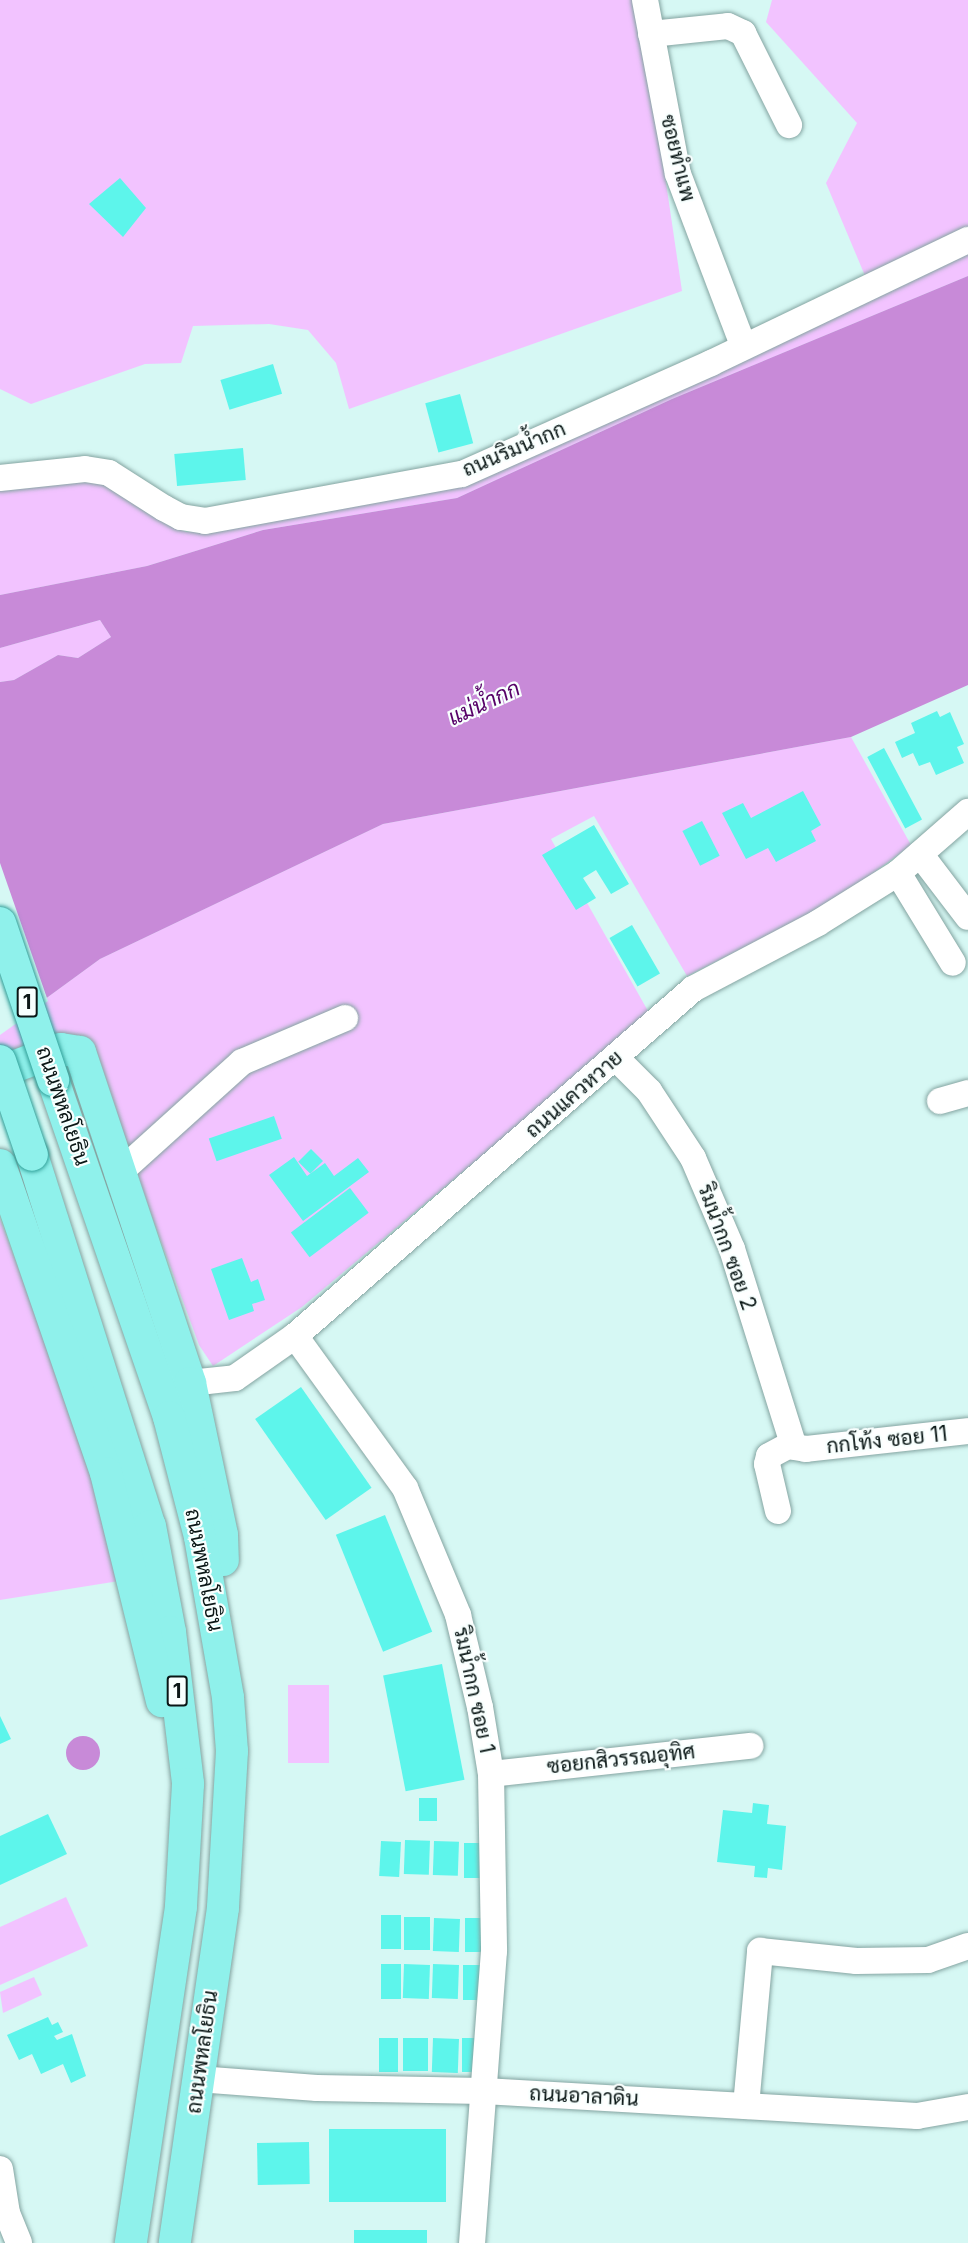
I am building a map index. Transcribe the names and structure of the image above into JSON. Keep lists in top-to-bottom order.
{
  "streets": {
    "main road": ["1", "ถนนพหลโยธิน"],
    "street": [
      "ซอยทำแพ",
      "ถนนริมน้ำกก",
      "ถนนแควหวาย",
      "ริมน้ำกก ซอย 2",
      "กกโท้ง ซอย 11",
      "ริมน้ำกก ซอย 1",
      "ซอยกสิวรรณอุทิศ",
      "ถนนอาลาดิน"
    ]
  },
  "crossings": [
    ["ซอยทำแพ", "ถนนริมน้ำกก"],
    ["ถนนแควหวาย", "ริมน้ำกก ซอย 2"],
    ["ถนนแควหวาย", "ริมน้ำกก ซอย 1"],
    ["ถนนพหลโยธิน", "ถนนอาลาดิน"],
    ["ริมน้ำกก ซอย 2", "กกโท้ง ซอย 11"],
    ["ริมน้ำกก ซอย 1", "ซอยกสิวรรณอุทิศ"],
    ["ริมน้ำกก ซอย 1", "ถนนอาลาดิน"]
  ],
  "water": ["แม่น้ำกก"]
}
